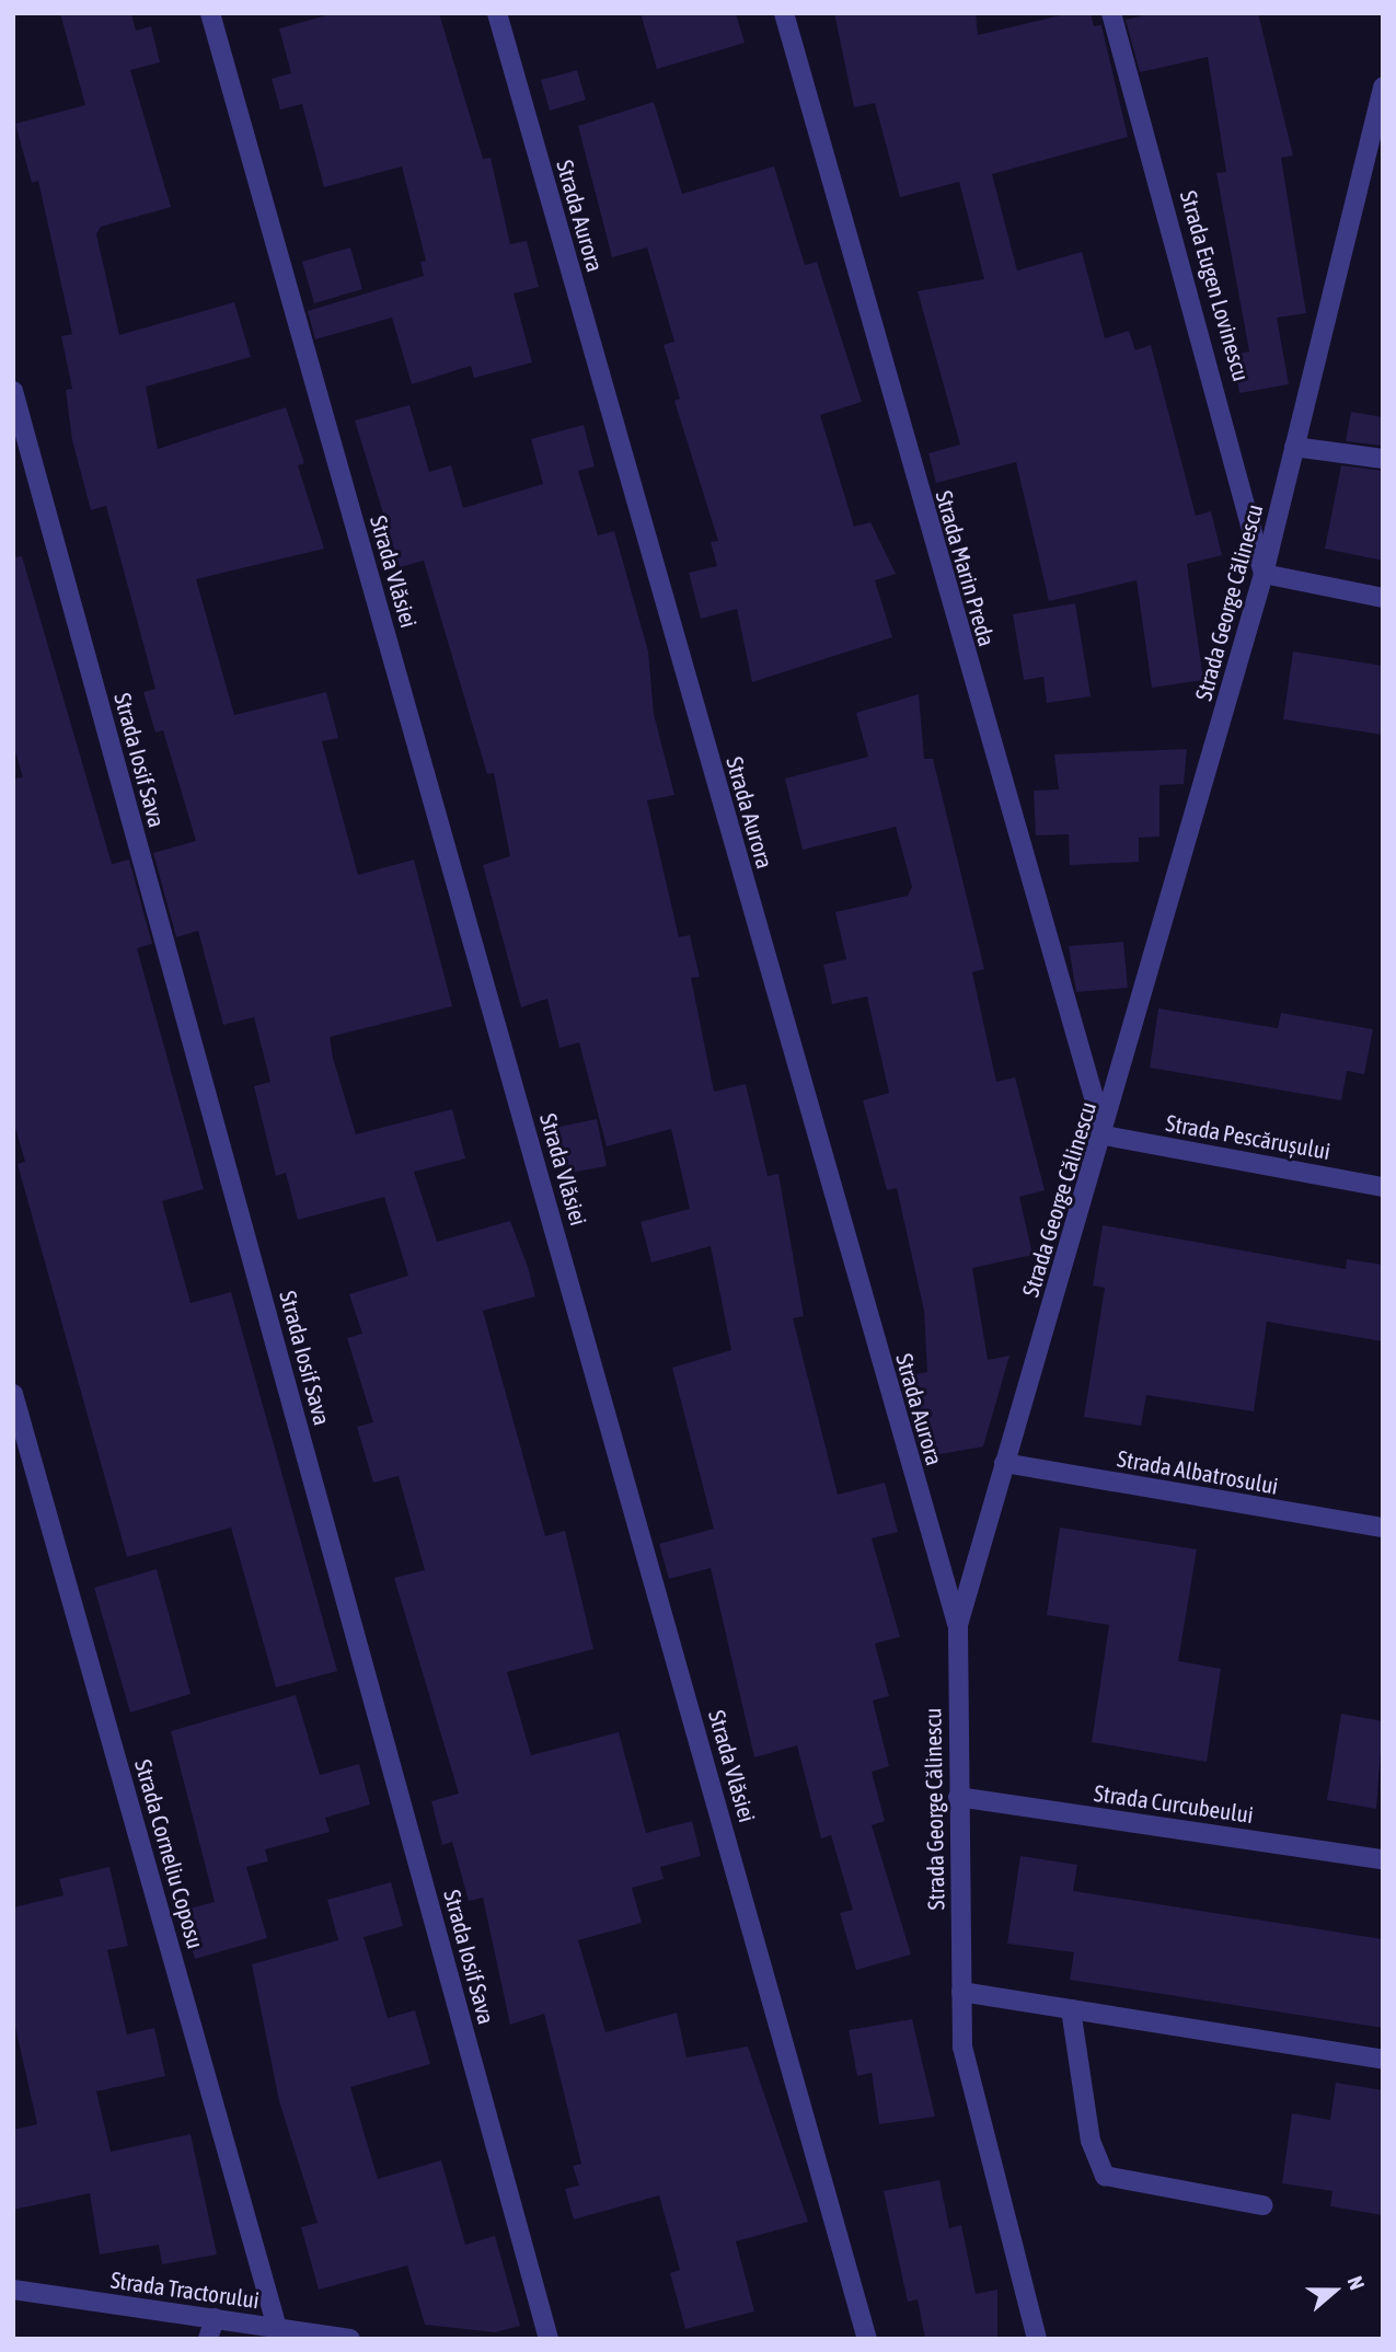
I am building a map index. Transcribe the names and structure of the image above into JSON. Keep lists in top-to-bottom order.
{
  "streets": {
    "street": [
      "Strada Aurora",
      "Strada Eugen Lovinescu",
      "Strada Marin Preda",
      "Strada Vlăsiei",
      "Strada George Călinescu",
      "Strada Iosif Sava",
      "Strada Pescărușului",
      "Strada Albatrosului",
      "Strada Curcubeului",
      "Strada Corneliu Coposu",
      "Strada Tractorului"
    ]
  },
  "crossings": [
    ["Strada Aurora", "Strada George Călinescu"],
    ["Strada Eugen Lovinescu", "Strada George Călinescu"],
    ["Strada Marin Preda", "Strada George Călinescu"],
    ["Strada Marin Preda", "Strada Pescărușului"],
    ["Strada George Călinescu", "Strada Pescărușului"],
    ["Strada George Călinescu", "Strada Albatrosului"],
    ["Strada George Călinescu", "Strada Curcubeului"],
    ["Strada Corneliu Coposu", "Strada Tractorului"]
  ],
  "north": "right"
}
